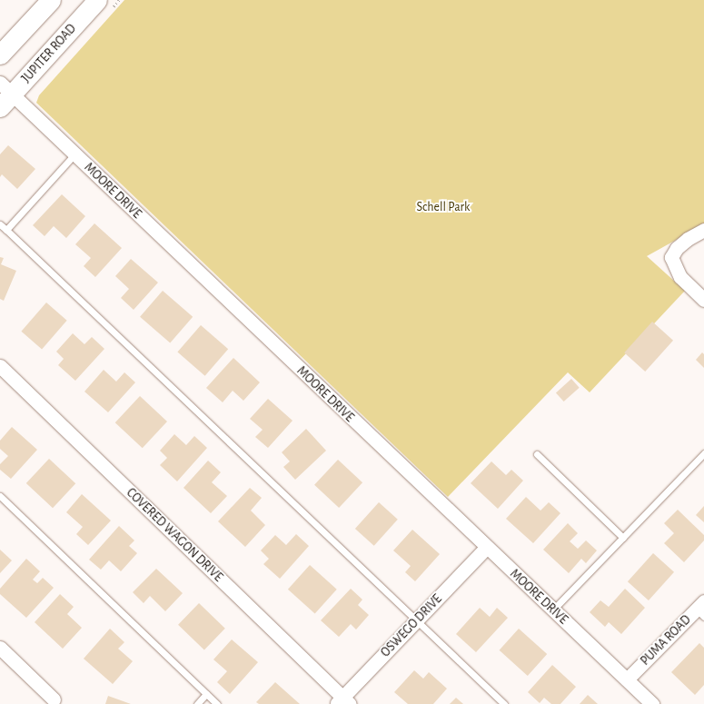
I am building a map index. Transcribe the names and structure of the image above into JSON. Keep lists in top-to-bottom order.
{
  "streets": {
    "main road": ["JUPITER ROAD"],
    "street": [
      "MOORE DRIVE",
      "COVERED WAGON DRIVE",
      "OSWEGO DRIVE",
      "PUMA ROAD"
    ]
  },
  "crossings": [
    ["JUPITER ROAD", "MOORE DRIVE"],
    ["MOORE DRIVE", "OSWEGO DRIVE"],
    ["MOORE DRIVE", "PUMA ROAD"],
    ["COVERED WAGON DRIVE", "OSWEGO DRIVE"]
  ],
  "parks": ["Schell Park"]
}
